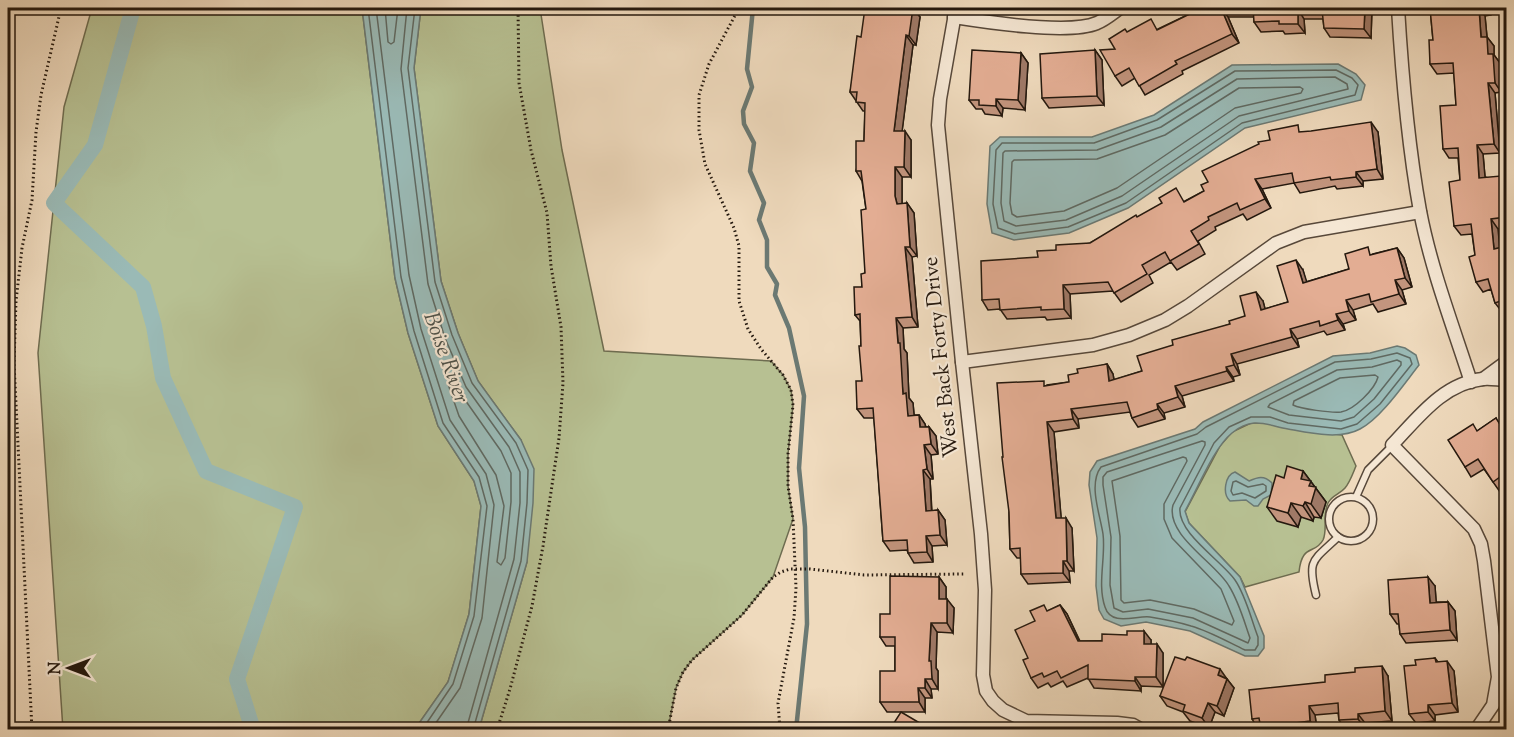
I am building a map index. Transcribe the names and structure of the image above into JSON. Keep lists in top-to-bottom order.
{
  "streets": {
    "street": ["West Back Forty Drive"]
  },
  "water": ["Boise River"],
  "north": "left"
}
